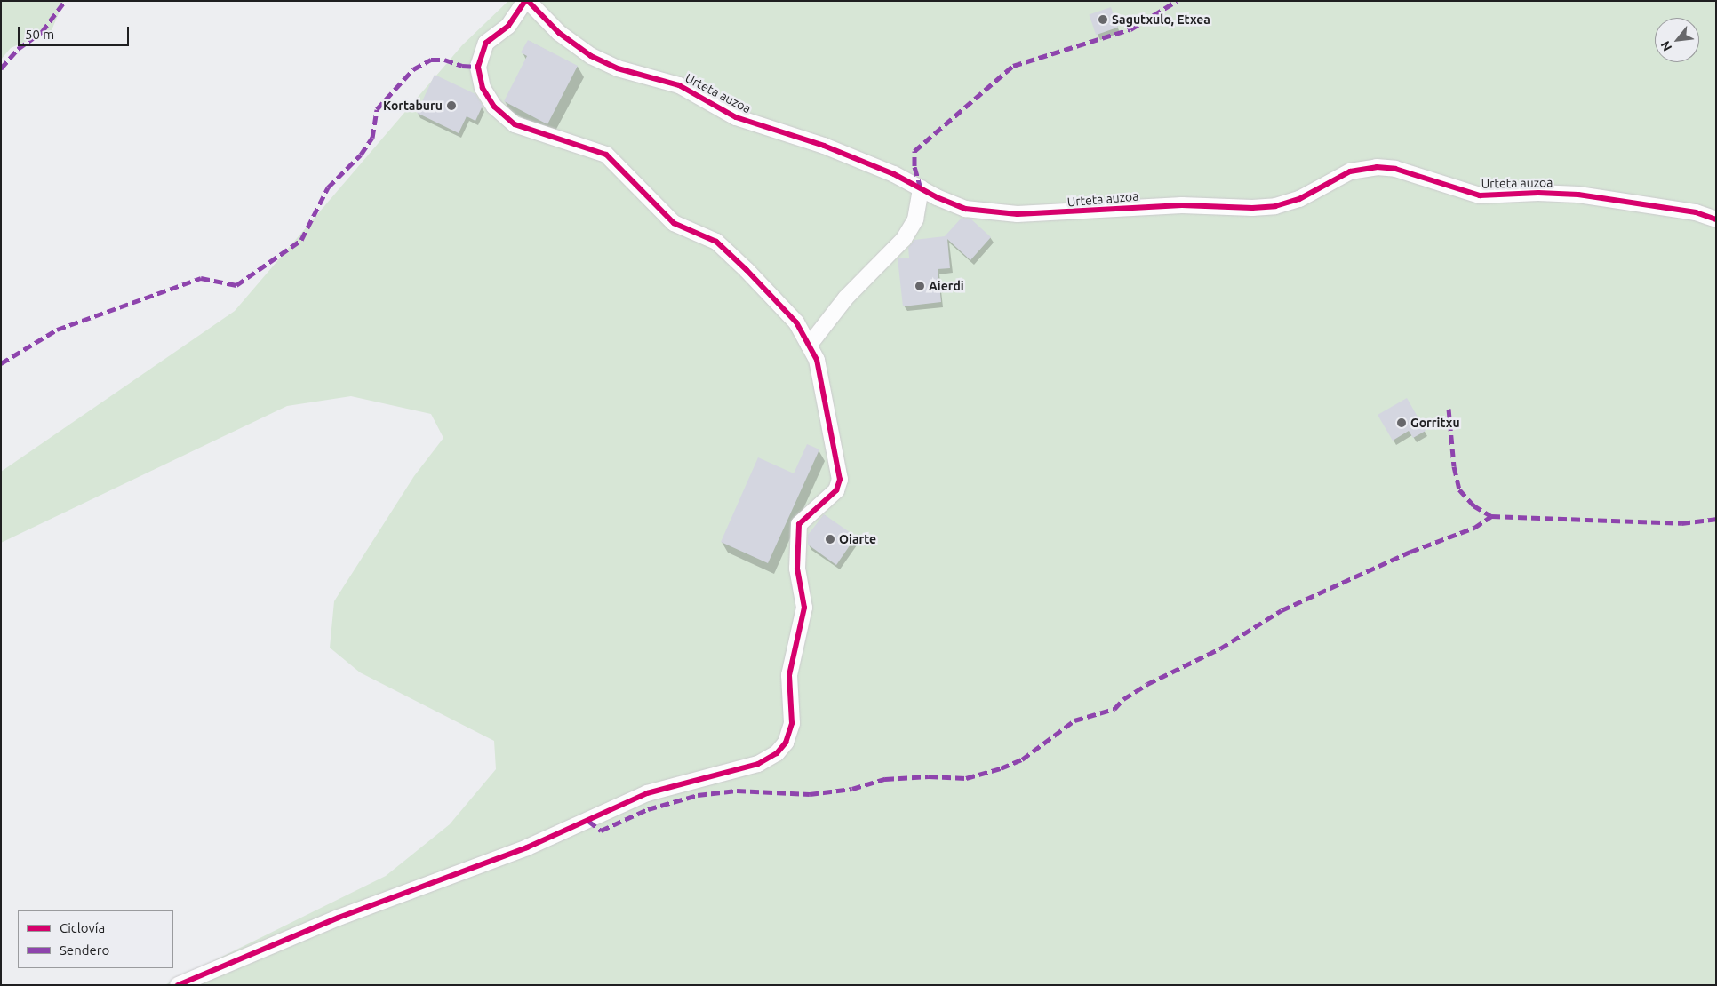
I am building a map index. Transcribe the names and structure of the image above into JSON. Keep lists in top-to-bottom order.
{
  "streets": {
    "street": ["Urteta auzoa"]
  },
  "places": [
    "Sagutxulo, Etxea",
    "Kortaburu",
    "Aierdi",
    "Gorritxu",
    "Oiarte"
  ],
  "legend": ["Ciclovía", "Sendero"],
  "scale_bar": "50 m",
  "north": "bottom left"
}
